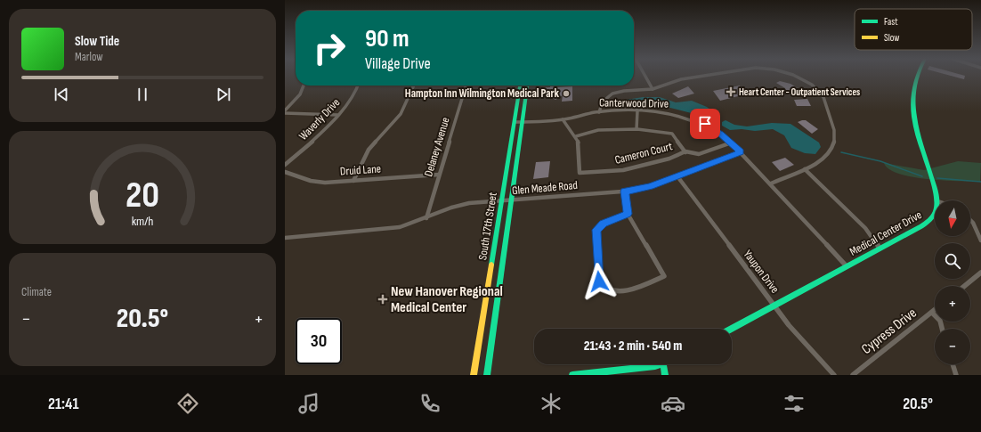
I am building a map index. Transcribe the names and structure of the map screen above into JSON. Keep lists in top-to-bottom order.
{
  "streets": {
    "main road": ["South 17th Street", "Medical Center Drive"],
    "street": [
      "Canterwood Drive",
      "Waverly Drive",
      "Delaney Avenue",
      "Cameron Court",
      "Druid Lane",
      "Glen Meade Road",
      "Yaupon Drive",
      "Cypress Drive"
    ]
  },
  "crossings": [
    ["Canterwood Drive", "Cameron Court"],
    ["Canterwood Drive", "Glen Meade Road"],
    ["Canterwood Drive", "South 17th Street"],
    ["Canterwood Drive", "Medical Center Drive"],
    ["Delaney Avenue", "Druid Lane"],
    ["Delaney Avenue", "Glen Meade Road"],
    ["Glen Meade Road", "South 17th Street"],
    ["Glen Meade Road", "Yaupon Drive"],
    ["Medical Center Drive", "Yaupon Drive"]
  ],
  "places": {
    "health": ["Heart Center - Outpatient Services", "New Hanover Regional Medical Center"],
    "other": ["Hampton Inn Wilmington Medical Park"]
  },
  "legend": ["Fast", "Slow"],
  "north": "bottom",
  "page": {
    "turn": ["90 m", "Village Drive"],
    "song": ["Slow Tide", "Marlow"],
    "map_buttons": ["+", "−"],
    "tile": "Climate",
    "heat": ["−", "20.5°", "+"],
    "limit": "30",
    "trip": "21:43 · 2 min · 540 m",
    "tabs": ["21:41", "20.5°"],
    "gauge": ["20", "km/h"]
  }
}
